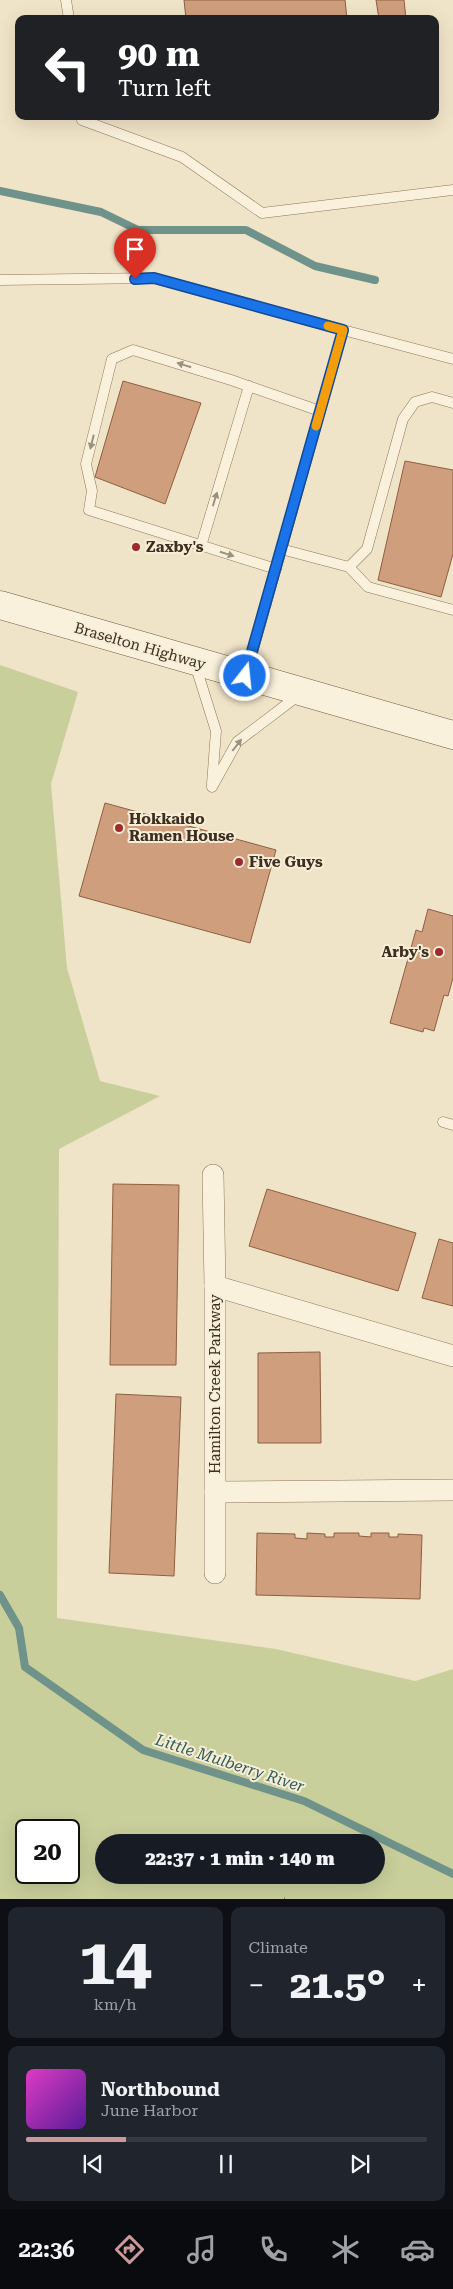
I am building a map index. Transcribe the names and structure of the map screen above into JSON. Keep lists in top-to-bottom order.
{
  "streets": {
    "main road": ["Braselton Highway"],
    "street": ["Hamilton Creek Parkway"]
  },
  "water": ["Little Mulberry River"],
  "places": [
    "Zaxby's",
    "Hokkaido Ramen House",
    "Five Guys",
    "Arby's"
  ],
  "page": {
    "turn": ["90 m", "Turn left"],
    "limit": "20",
    "trip": "22:37 · 1 min · 140 m",
    "tile": [
      ["14", "km/h"],
      "Climate"
    ],
    "heat": ["−", "21.5°", "+"],
    "song": ["Northbound", "June Harbor"],
    "tabs": "22:36"
  }
}
